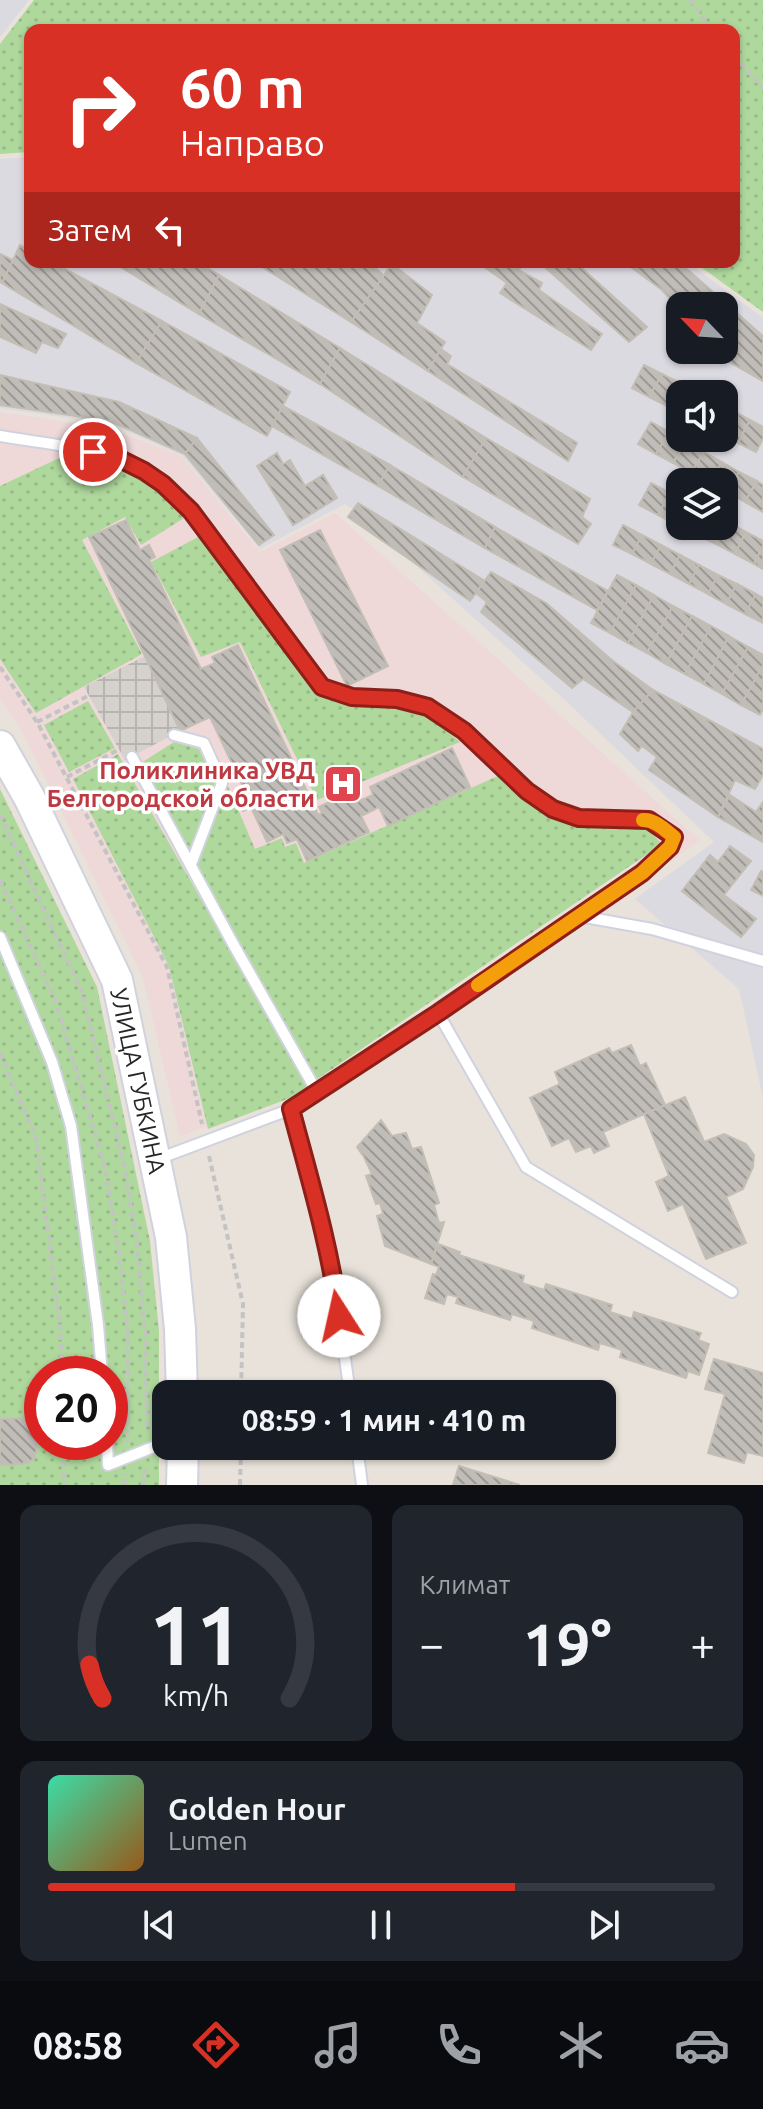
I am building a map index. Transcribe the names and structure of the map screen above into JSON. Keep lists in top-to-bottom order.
{
  "streets": {
    "main road": ["УЛИЦА ГУБКИНА"]
  },
  "places": {
    "hospital": ["Поликлиника УВД Белгородской области"]
  },
  "north": "top left",
  "page": {
    "turn": ["60 m", "Направо"],
    "then": "Затем",
    "limit": "20",
    "trip": "08:59 · 1 мин · 410 m",
    "tile": "Климат",
    "heat": ["−", "19°", "+"],
    "song": ["Golden Hour", "Lumen"],
    "tabs": "08:58",
    "gauge": ["11", "km/h"]
  }
}
